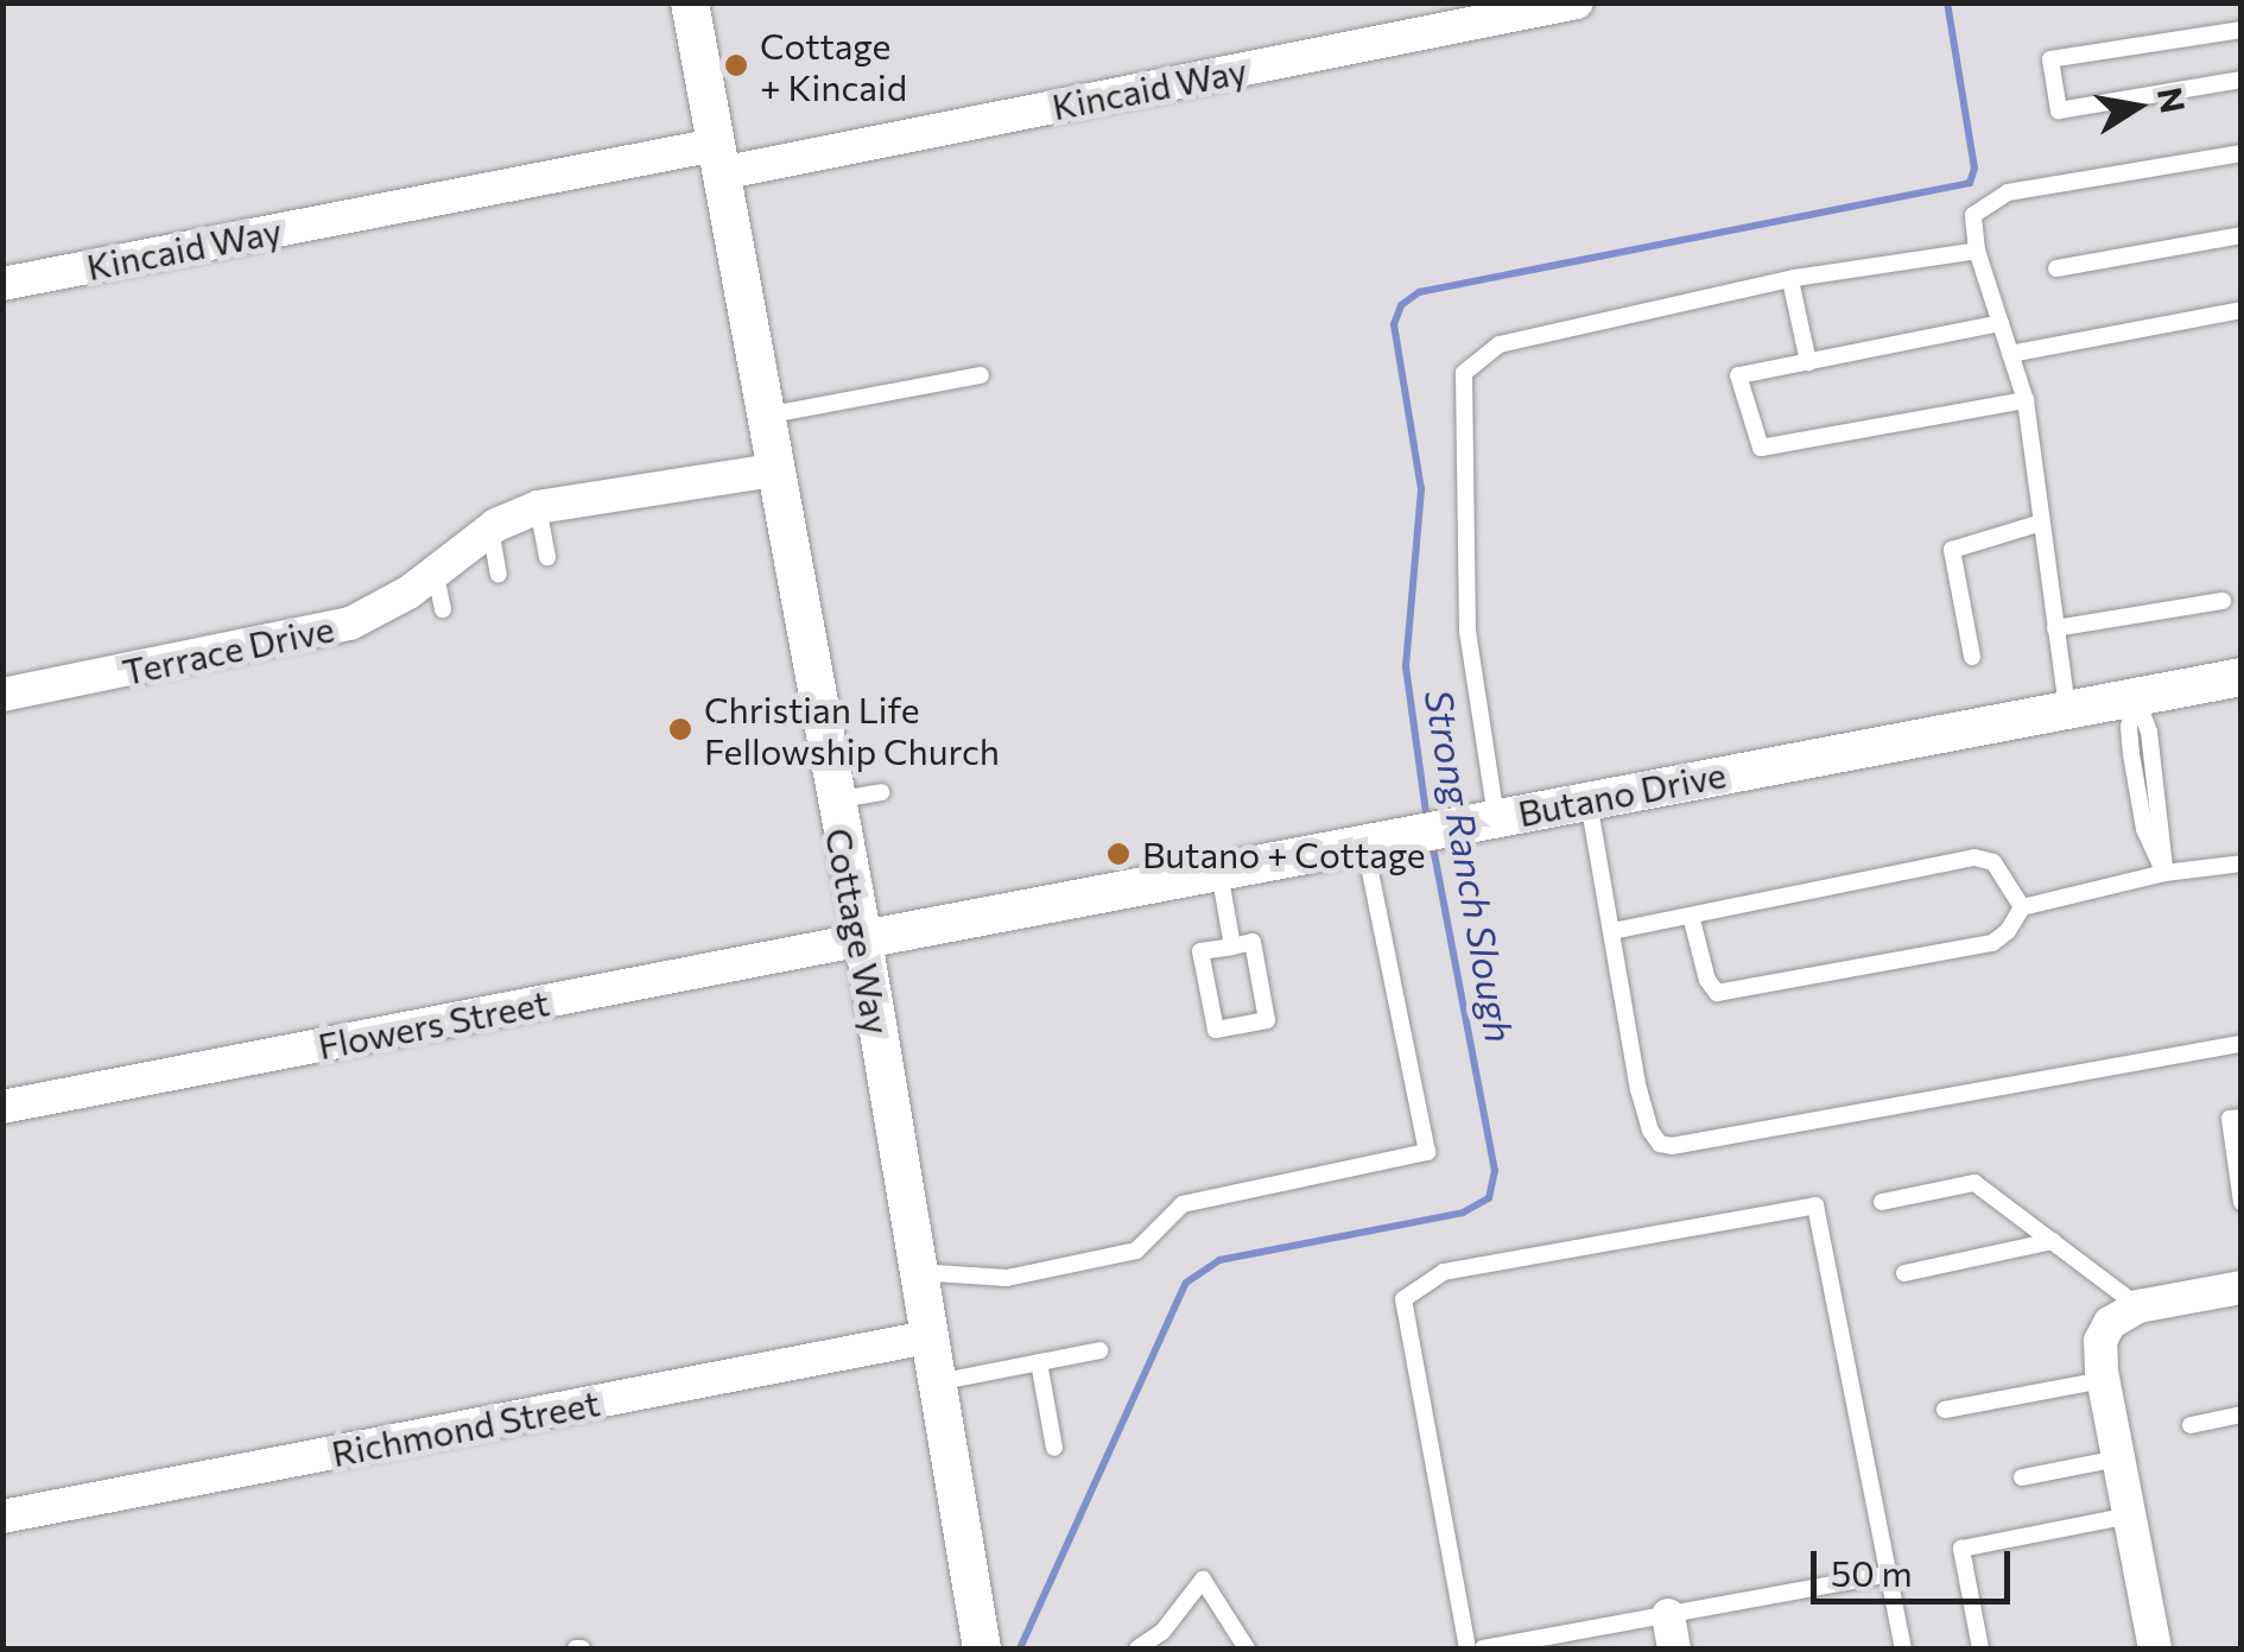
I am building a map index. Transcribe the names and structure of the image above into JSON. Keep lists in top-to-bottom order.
{
  "streets": {
    "street": [
      "Kincaid Way",
      "Terrace Drive",
      "Butano Drive",
      "Cottage Way",
      "Flowers Street",
      "Richmond Street"
    ]
  },
  "crossings": [
    ["Kincaid Way", "Cottage Way"],
    ["Terrace Drive", "Cottage Way"],
    ["Butano Drive", "Cottage Way"],
    ["Butano Drive", "Flowers Street"],
    ["Cottage Way", "Flowers Street"],
    ["Cottage Way", "Richmond Street"]
  ],
  "water": ["Strong Ranch Slough"],
  "places": ["Cottage + Kincaid", "Christian Life Fellowship Church", "Butano + Cottage"],
  "scale_bar": "50 m",
  "north": "right"
}
